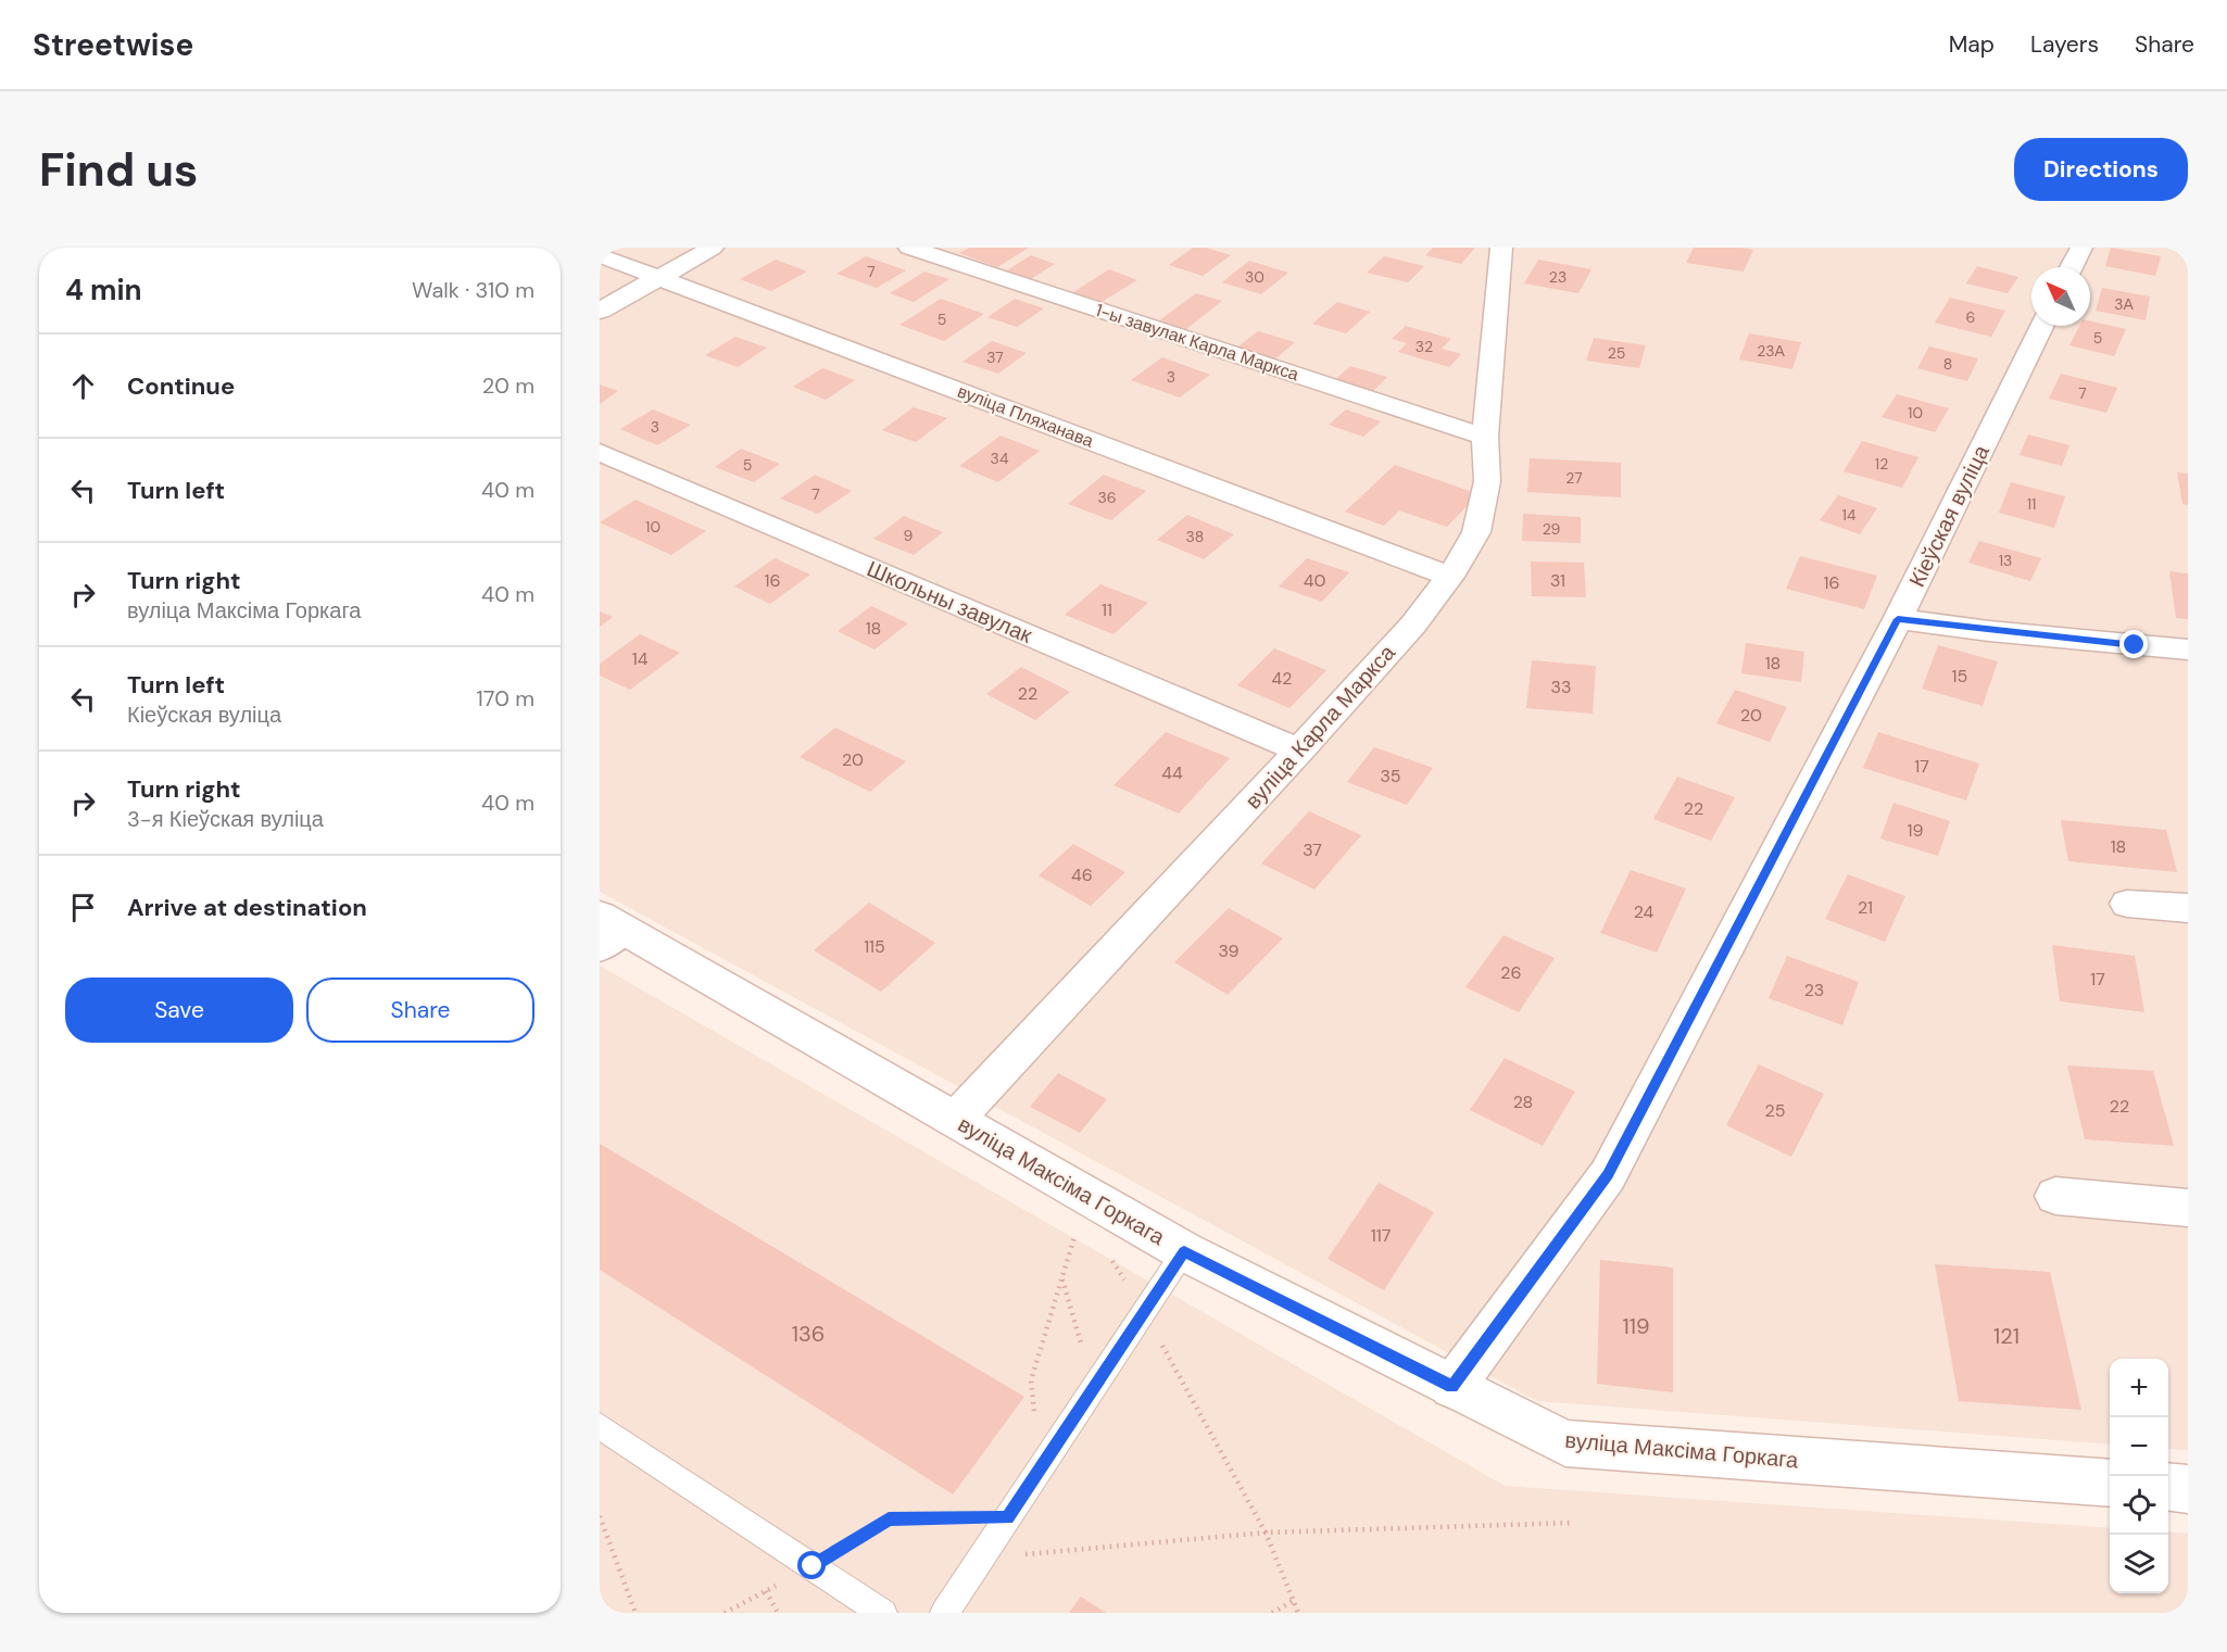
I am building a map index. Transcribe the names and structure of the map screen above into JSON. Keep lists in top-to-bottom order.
{
  "streets": {
    "street": [
      "1-ы завулак Карла Маркса",
      "вуліца Пляханава",
      "Кіеўская вуліца",
      "Школьны завулак",
      "вуліца Карла Маркса",
      "вуліца Максіма Горкага"
    ]
  },
  "crossings": [
    ["1-ы завулак Карла Маркса", "вуліца Карла Маркса"],
    ["вуліца Пляханава", "вуліца Карла Маркса"],
    ["Кіеўская вуліца", "вуліца Максіма Горкага"],
    ["Школьны завулак", "вуліца Карла Маркса"],
    ["вуліца Карла Маркса", "вуліца Максіма Горкага"]
  ],
  "house_numbers": [
    "7",
    "30",
    "23",
    "3А",
    "6",
    "5",
    "5",
    "32",
    "23А",
    "25",
    "37",
    "8",
    "3",
    "7",
    "10",
    "3",
    "34",
    "12",
    "5",
    "27",
    "7",
    "36",
    "11",
    "14",
    "10",
    "29",
    "9",
    "38",
    "13",
    "16",
    "40",
    "31",
    "16",
    "11",
    "18",
    "14",
    "18",
    "15",
    "42",
    "33",
    "22",
    "20",
    "20",
    "17",
    "44",
    "35",
    "22",
    "19",
    "18",
    "37",
    "46",
    "21",
    "24",
    "115",
    "39",
    "26",
    "17",
    "23",
    "28",
    "22",
    "25",
    "117",
    "119",
    "136",
    "121"
  ],
  "north": "top left",
  "page": {
    "header": "Streetwise",
    "nav": ["Map", "Layers", "Share"],
    "buttons": [
      "Directions",
      ["Save", "Share"]
    ],
    "title": "Find us",
    "heading": ["4 min", "Walk · 310 m"],
    "list": [
      ["Continue", "20 m"],
      ["Turn left", "40 m"],
      ["Turn right", "вуліца Максіма Горкага", "40 m"],
      ["Turn left", "Кіеўская вуліца", "170 m"],
      ["Turn right", "3-я Кіеўская вуліца", "40 m"],
      "Arrive at destination"
    ],
    "map_buttons": ["+", "−"]
  }
}
